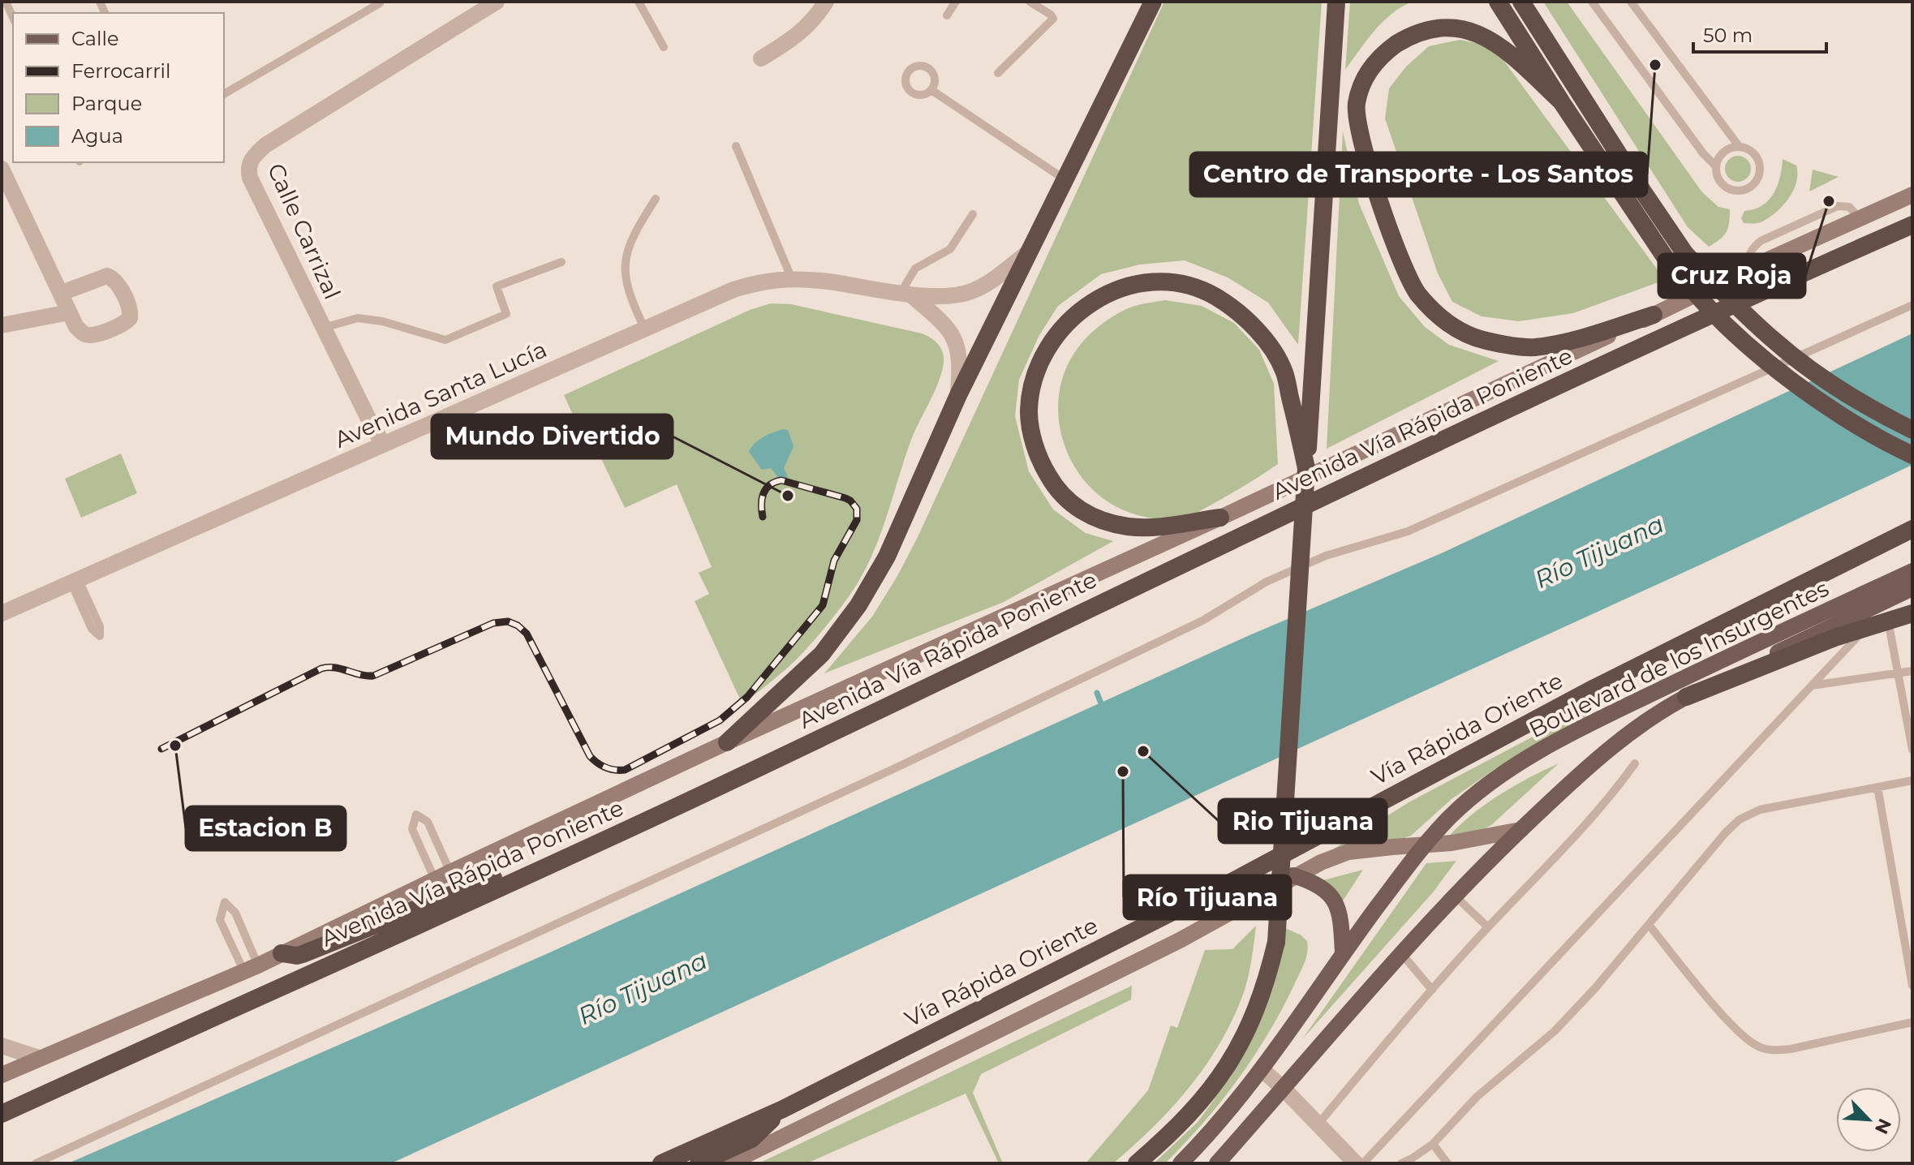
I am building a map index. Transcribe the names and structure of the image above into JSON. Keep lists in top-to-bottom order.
{
  "streets": {
    "highway": ["Avenida Vía Rápida Poniente", "Vía Rápida Oriente"],
    "main road": ["Boulevard de los Insurgentes"],
    "street": ["Calle Carrizal", "Avenida Santa Lucía"]
  },
  "crossings": [
    ["Calle Carrizal", "Avenida Santa Lucía"]
  ],
  "water": ["Río Tijuana"],
  "places": [
    "Centro de Transporte - Los Santos",
    "Cruz Roja",
    "Mundo Divertido",
    "Estacion B",
    "Rio Tijuana",
    "Río Tijuana"
  ],
  "legend": [
    "Calle",
    "Ferrocarril",
    "Parque",
    "Agua"
  ],
  "scale_bar": "50 m",
  "north": "bottom right"
}
